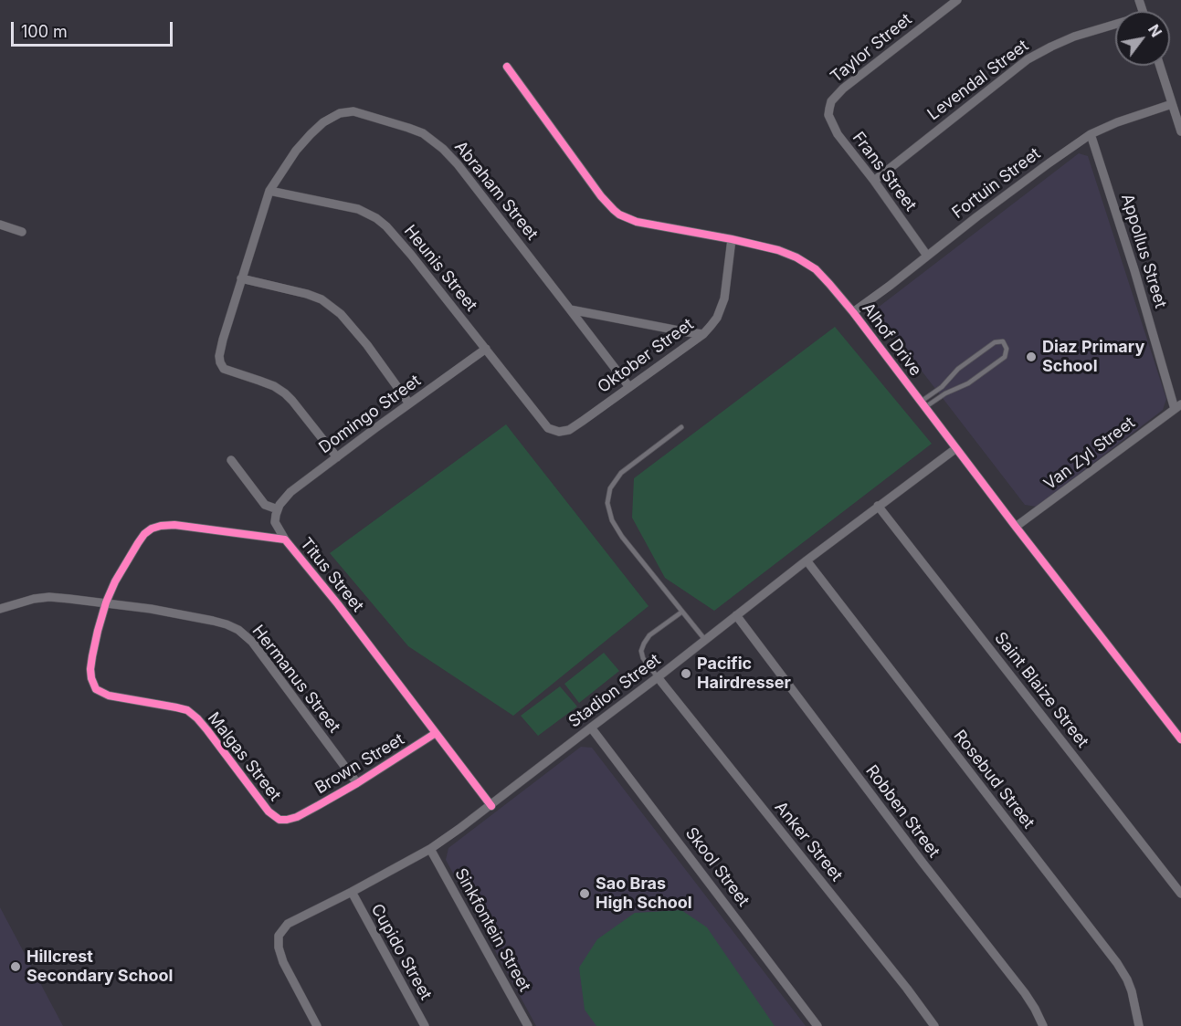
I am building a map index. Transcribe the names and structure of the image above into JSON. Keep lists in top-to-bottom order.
{
  "streets": {
    "street": [
      "Taylor Street",
      "Levendal Street",
      "Frans Street",
      "Fortuin Street",
      "Abraham Street",
      "Appollus Street",
      "Heunis Street",
      "Alhof Drive",
      "Oktober Street",
      "Domingo Street",
      "Van Zyl Street",
      "Titus Street",
      "Hermanus Street",
      "Saint Blaize Street",
      "Stadion Street",
      "Malgas Street",
      "Brown Street",
      "Rosebud Street",
      "Robben Street",
      "Anker Street",
      "Skool Street",
      "Sinkfontein Street",
      "Cupido Street"
    ]
  },
  "crossings": [
    ["Taylor Street", "Frans Street"],
    ["Levendal Street", "Frans Street"],
    ["Frans Street", "Fortuin Street"],
    ["Fortuin Street", "Appollus Street"],
    ["Fortuin Street", "Alhof Drive"],
    ["Abraham Street", "Heunis Street"],
    ["Abraham Street", "Oktober Street"],
    ["Abraham Street", "Domingo Street"],
    ["Appollus Street", "Van Zyl Street"],
    ["Heunis Street", "Oktober Street"],
    ["Heunis Street", "Domingo Street"],
    ["Alhof Drive", "Oktober Street"],
    ["Alhof Drive", "Van Zyl Street"],
    ["Alhof Drive", "Stadion Street"],
    ["Domingo Street", "Titus Street"],
    ["Titus Street", "Hermanus Street"],
    ["Titus Street", "Stadion Street"],
    ["Titus Street", "Malgas Street"],
    ["Titus Street", "Brown Street"],
    ["Hermanus Street", "Malgas Street"],
    ["Hermanus Street", "Brown Street"],
    ["Saint Blaize Street", "Stadion Street"],
    ["Stadion Street", "Rosebud Street"],
    ["Stadion Street", "Robben Street"],
    ["Stadion Street", "Anker Street"],
    ["Stadion Street", "Skool Street"],
    ["Stadion Street", "Sinkfontein Street"],
    ["Stadion Street", "Cupido Street"],
    ["Malgas Street", "Brown Street"]
  ],
  "places": [
    "Diaz Primary School",
    "Pacific Hairdresser",
    "Sao Bras High School",
    "Hillcrest Secondary School"
  ],
  "scale_bar": "100 m",
  "north": "top right"
}
